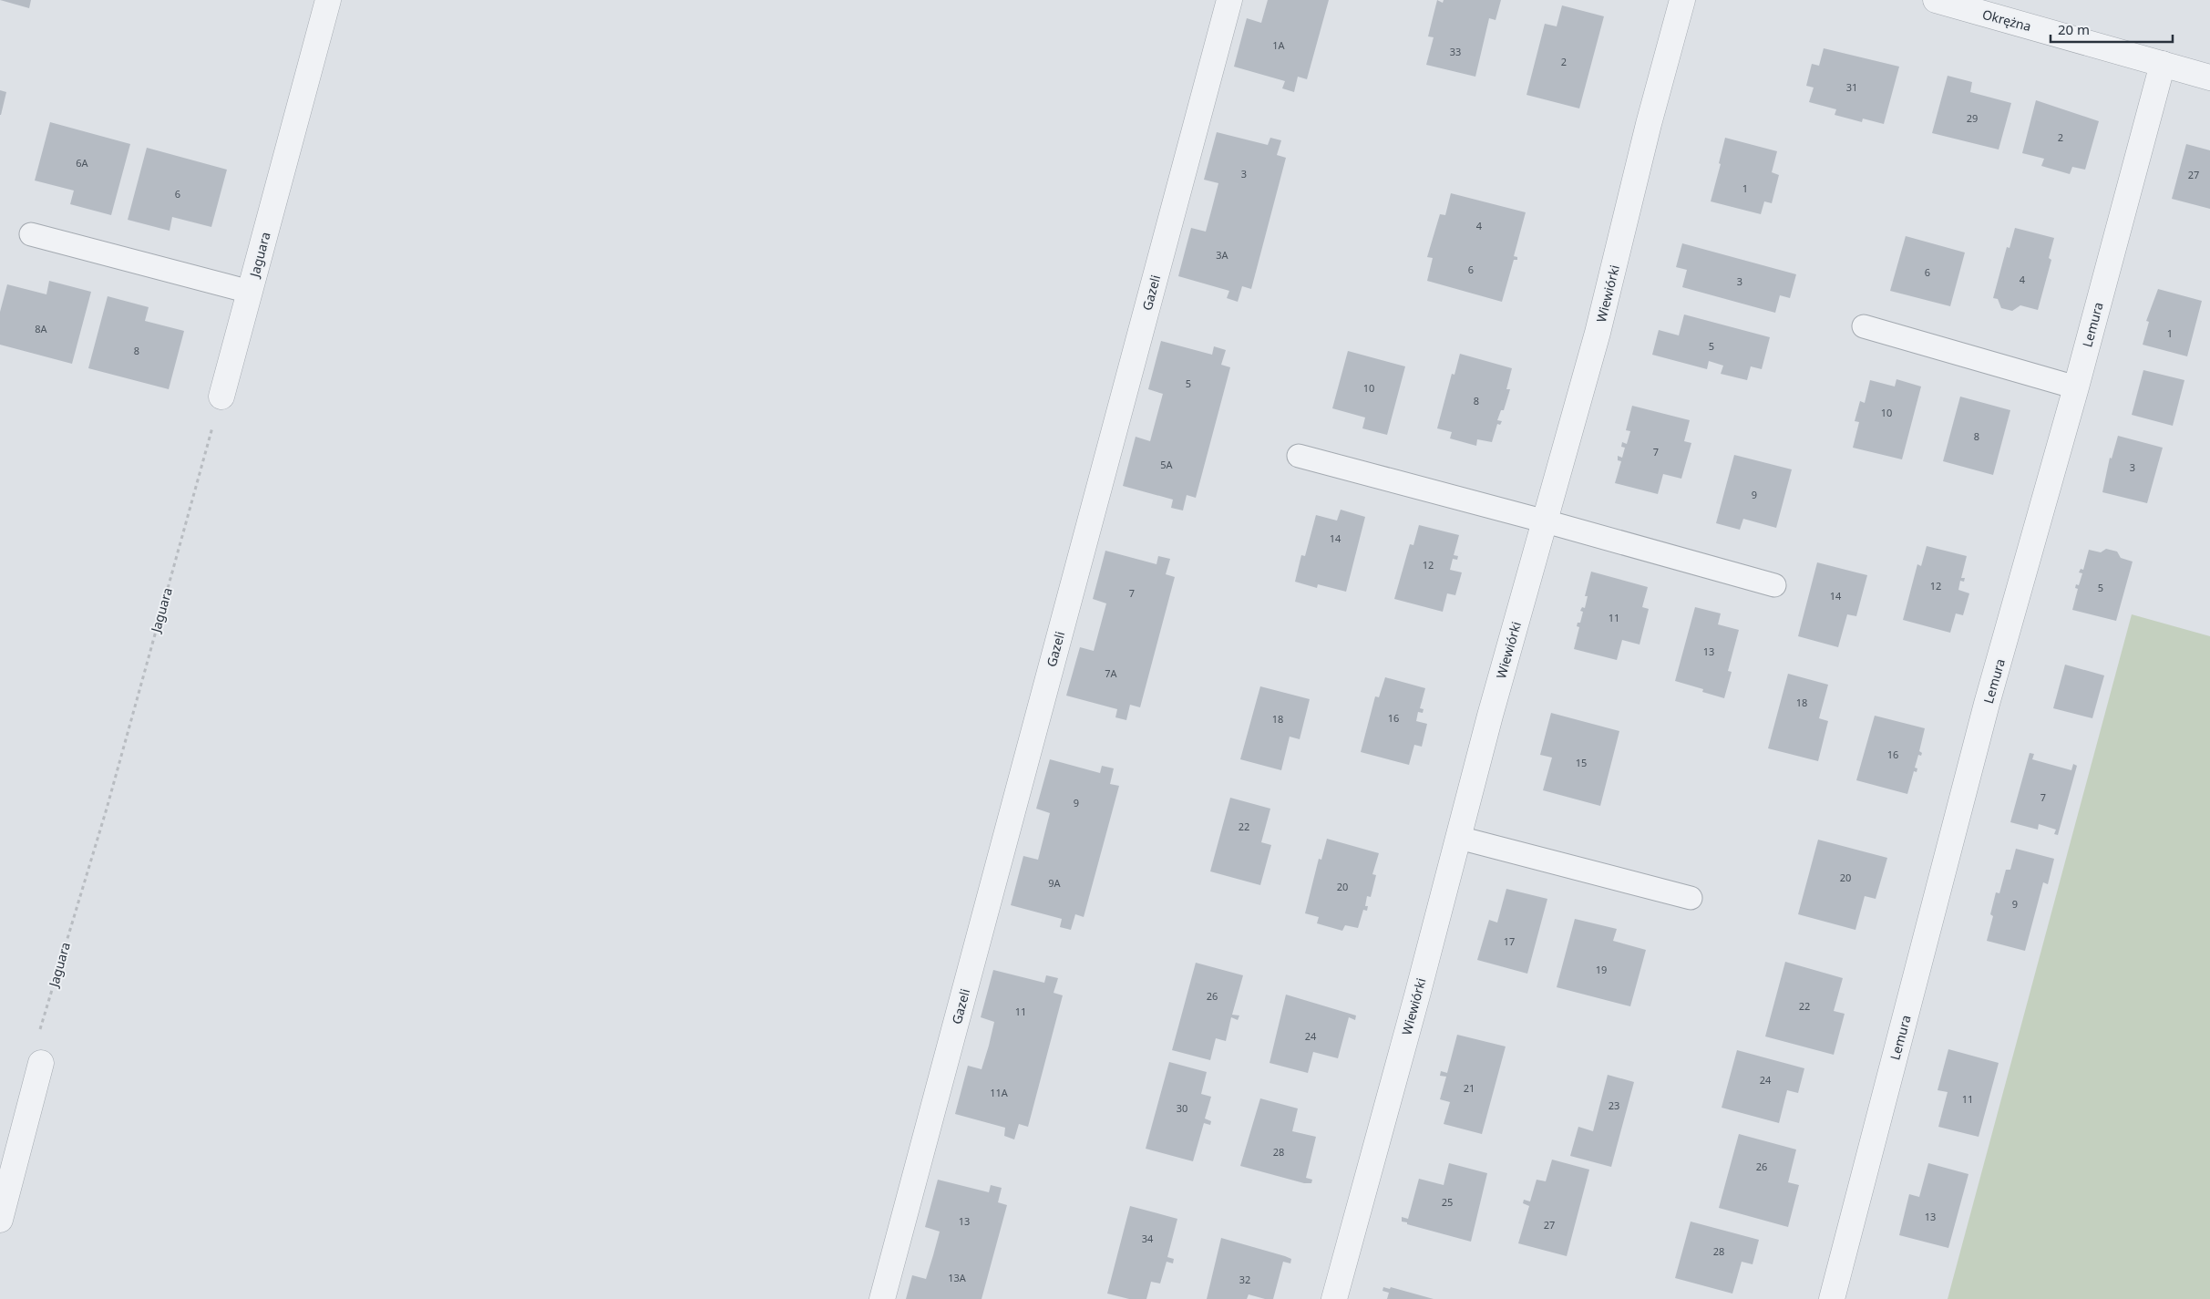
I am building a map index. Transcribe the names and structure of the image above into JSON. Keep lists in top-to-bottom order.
{
  "streets": {
    "street": [
      "Okrężna",
      "Jaguara",
      "Gazeli",
      "Wiewiórki",
      "Lemura"
    ]
  },
  "crossings": [
    ["Okrężna", "Lemura"]
  ],
  "house_numbers": [
    "1A",
    "33",
    "2",
    "31",
    "29",
    "2",
    "6A",
    "3",
    "27",
    "1",
    "6",
    "4",
    "3A",
    "6",
    "6",
    "4",
    "3",
    "8A",
    "1",
    "5",
    "8",
    "5",
    "10",
    "8",
    "10",
    "8",
    "7",
    "5A",
    "3",
    "9",
    "14",
    "12",
    "12",
    "5",
    "7",
    "14",
    "11",
    "13",
    "7A",
    "18",
    "16",
    "18",
    "16",
    "15",
    "7",
    "9",
    "22",
    "20",
    "9A",
    "20",
    "9",
    "17",
    "19",
    "26",
    "22",
    "11",
    "24",
    "24",
    "21",
    "11A",
    "11",
    "23",
    "30",
    "28",
    "26",
    "25",
    "13",
    "13",
    "27",
    "34",
    "28",
    "13A",
    "32"
  ],
  "scale_bar": "20 m"
}
